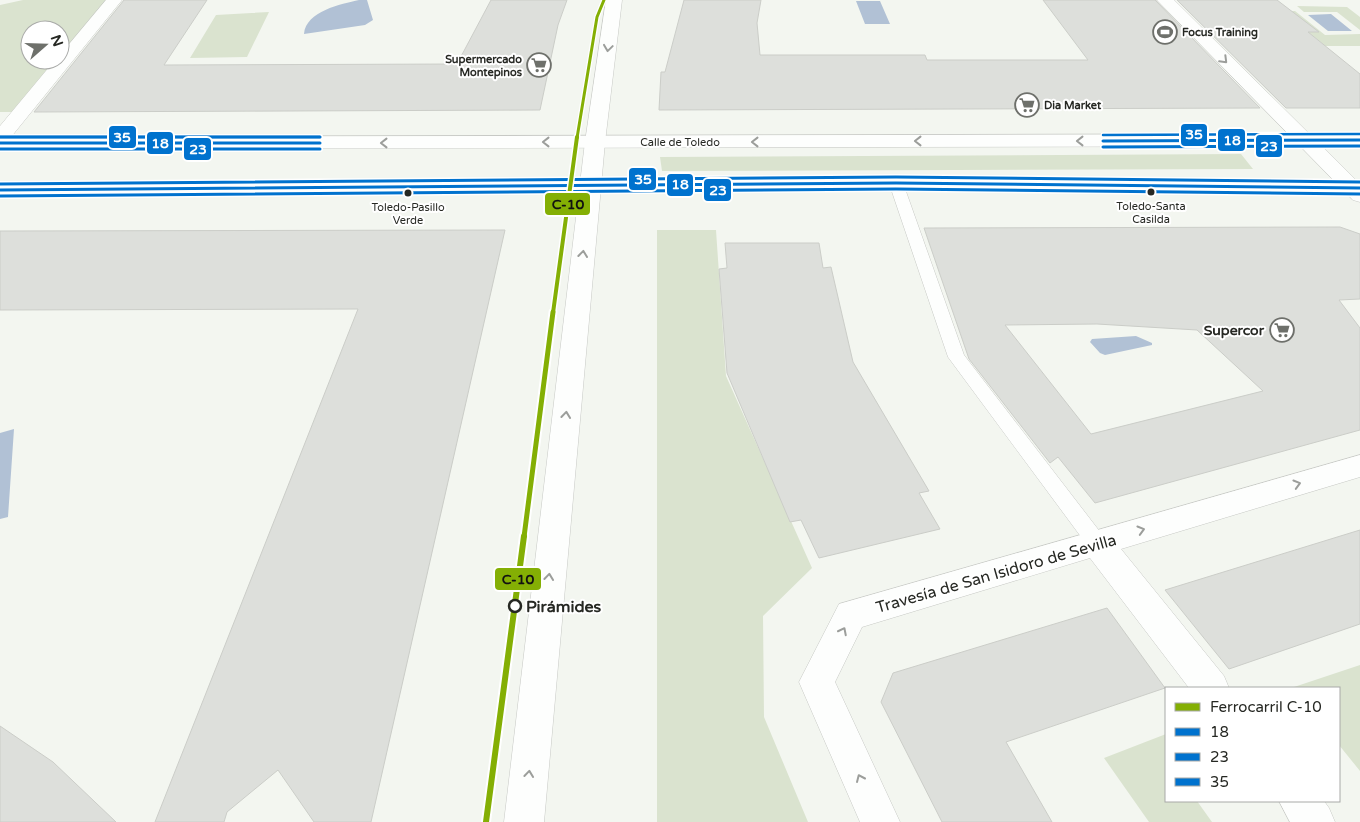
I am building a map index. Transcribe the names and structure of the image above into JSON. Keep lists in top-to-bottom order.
{
  "streets": {
    "main road": ["Calle de Toledo", "Travesía de San Isidoro de Sevilla"]
  },
  "places": {
    "sports": ["Focus Training"],
    "supermarket": ["Supermercado Montepinos", "Dia Market", "Supercor"],
    "other": ["Toledo-Santa Casilda", "Toledo-Pasillo Verde", "Pirámides"]
  },
  "lines": [
    "rail line C-10",
    "transit line 35",
    "transit line 18",
    "transit line 23"
  ],
  "legend": [
    "Ferrocarril C-10",
    "18",
    "23",
    "35"
  ],
  "north": "right"
}
